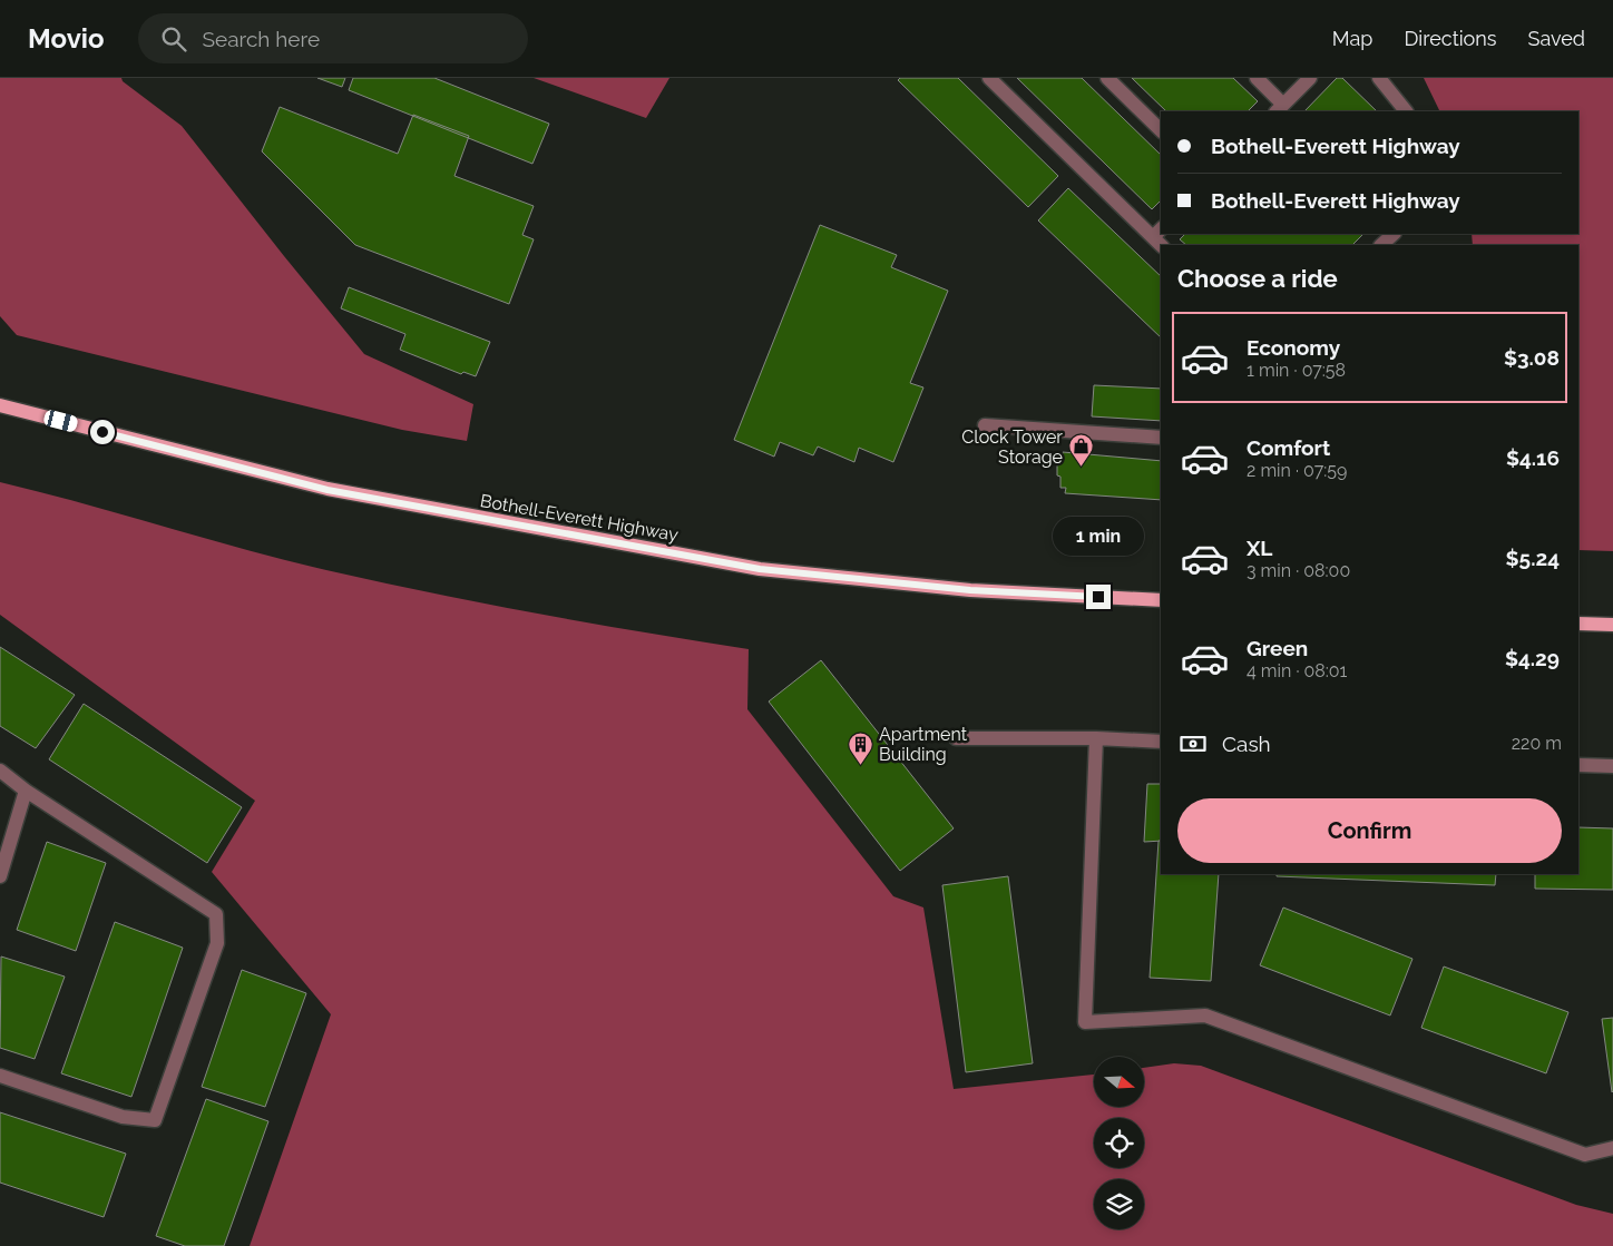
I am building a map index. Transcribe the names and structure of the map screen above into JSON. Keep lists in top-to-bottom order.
{
  "streets": {
    "main road": ["Bothell-Everett Highway"]
  },
  "places": {
    "shop": ["Clock Tower Storage"],
    "building": ["Apartment Building"]
  },
  "north": "right",
  "page": {
    "header": "Movio",
    "search": "Search here",
    "nav": ["Map", "Directions", "Saved"],
    "banner": ["Bothell-Everett Highway", "Bothell-Everett Highway"],
    "heading": "Choose a ride",
    "list": [
      {
        "name": "Economy",
        "note": "1 min · 07:58",
        "value": "$3.08"
      },
      {
        "name": "Comfort",
        "note": "2 min · 07:59",
        "value": "$4.16"
      },
      {
        "name": "XL",
        "note": "3 min · 08:00",
        "value": "$5.24"
      },
      {
        "name": "Green",
        "note": "4 min · 08:01",
        "value": "$4.29"
      }
    ],
    "bubble": "1 min",
    "pay": ["Cash", "220 m"],
    "buttons": "Confirm"
  }
}
